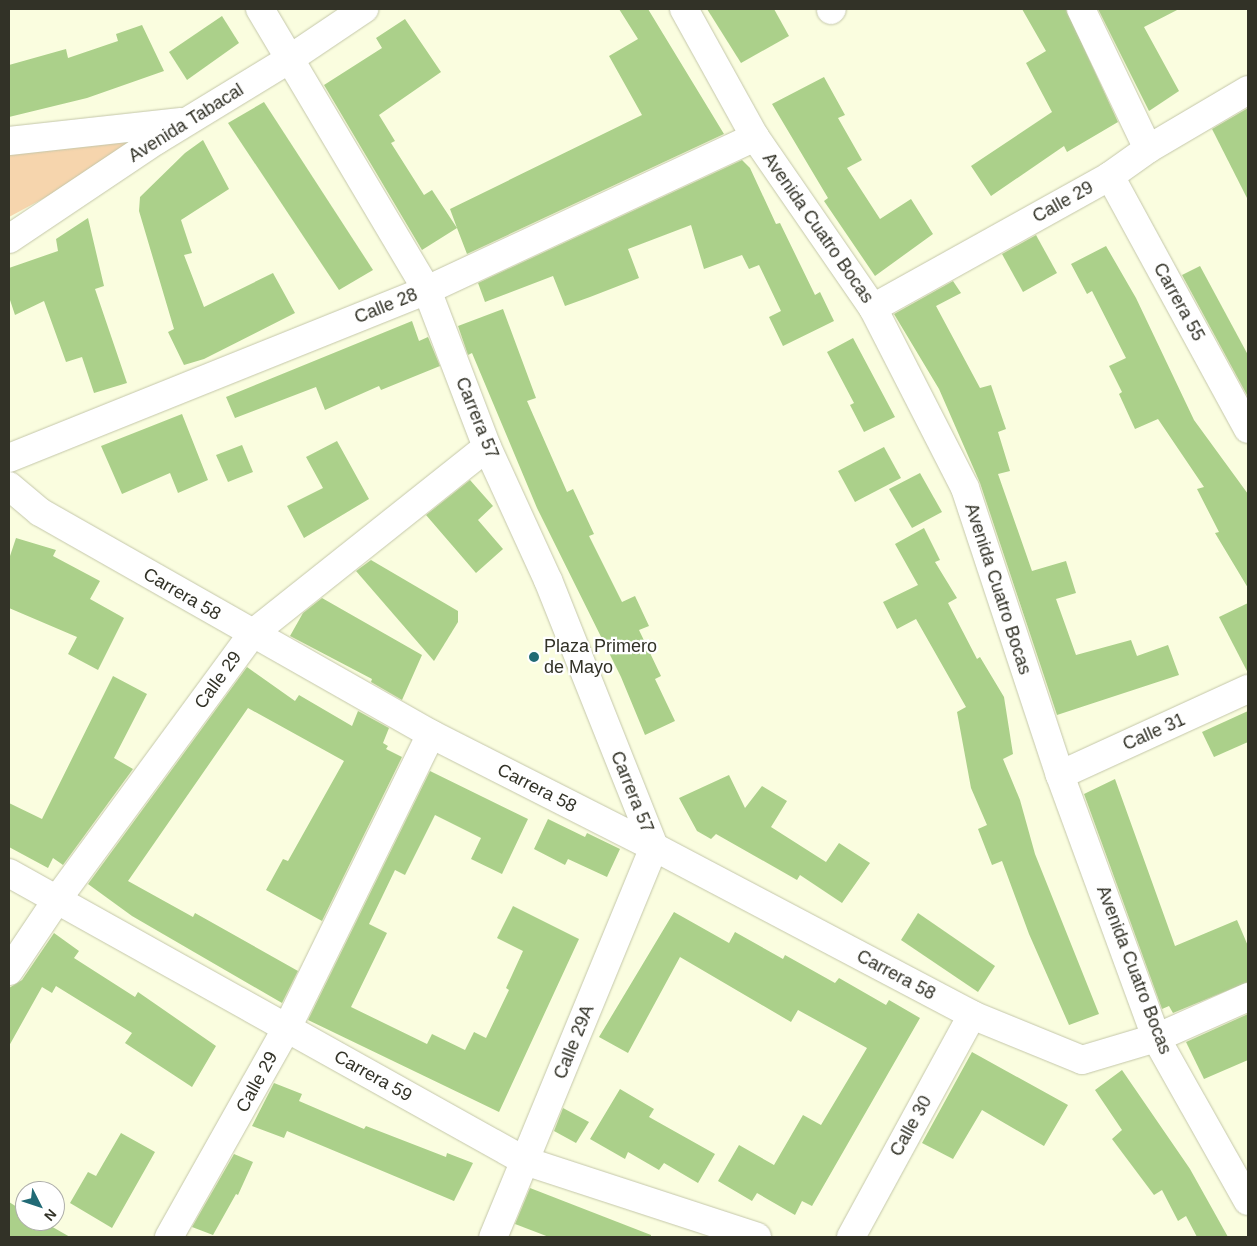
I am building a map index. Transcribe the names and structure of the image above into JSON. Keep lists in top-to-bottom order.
{
  "streets": {
    "street": [
      "Avenida Tabacal",
      "Calle 29",
      "Avenida Cuatro Bocas",
      "Carrera 55",
      "Calle 28",
      "Carrera 57",
      "Carrera 58",
      "Calle 31",
      "Calle 29A",
      "Carrera 59",
      "Calle 30"
    ]
  },
  "crossings": [
    ["Avenida Tabacal", "Carrera 57"],
    ["Calle 29", "Avenida Cuatro Bocas"],
    ["Calle 29", "Carrera 55"],
    ["Calle 29", "Carrera 57"],
    ["Calle 29", "Carrera 58"],
    ["Calle 29", "Carrera 59"],
    ["Avenida Cuatro Bocas", "Calle 28"],
    ["Avenida Cuatro Bocas", "Carrera 58"],
    ["Avenida Cuatro Bocas", "Calle 31"],
    ["Calle 28", "Carrera 57"],
    ["Carrera 57", "Carrera 58"],
    ["Carrera 57", "Calle 29A"],
    ["Carrera 58", "Calle 29A"],
    ["Carrera 58", "Calle 30"],
    ["Calle 29A", "Carrera 59"]
  ],
  "places": ["Plaza Primero de Mayo"],
  "north": "bottom right"
}
